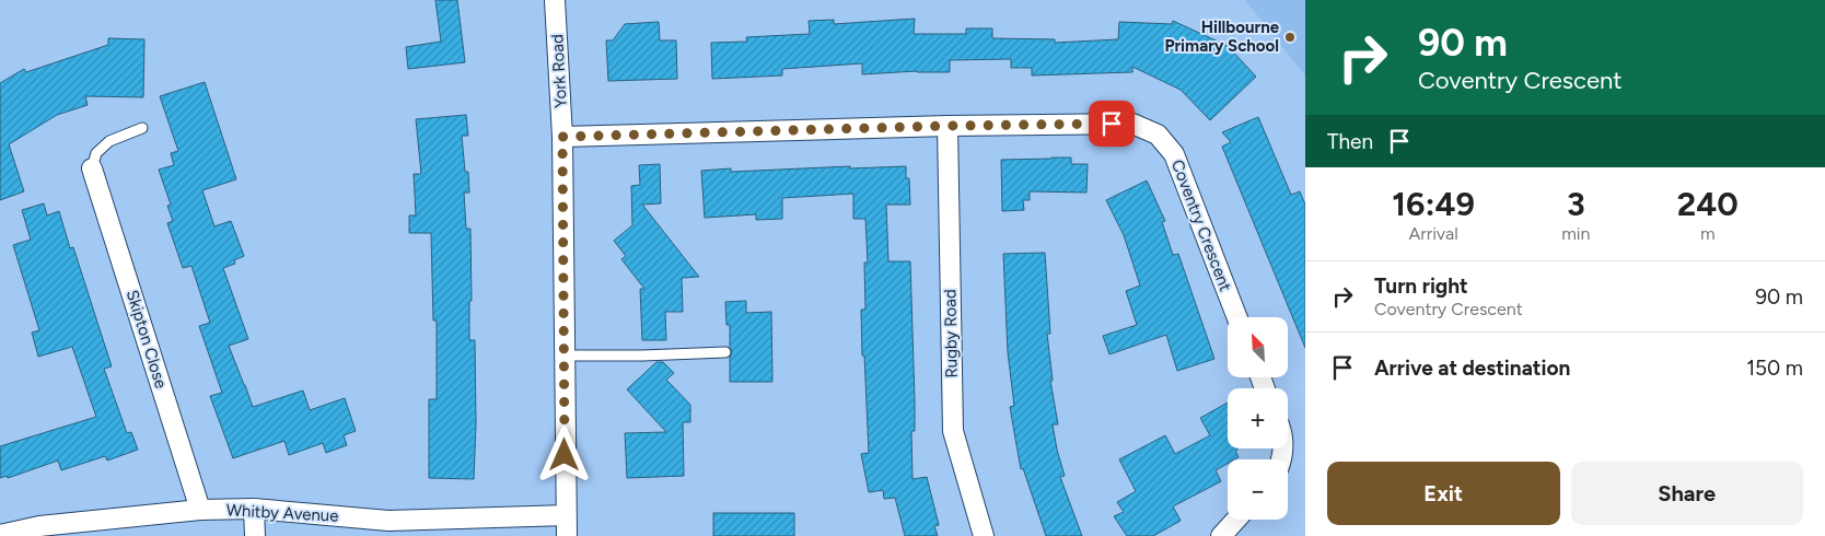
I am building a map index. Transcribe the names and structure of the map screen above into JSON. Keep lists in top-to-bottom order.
{
  "streets": {
    "street": [
      "York Road",
      "Coventry Crescent",
      "Rugby Road",
      "Skipton Close",
      "Whitby Avenue"
    ]
  },
  "crossings": [
    ["York Road", "Coventry Crescent"],
    ["York Road", "Whitby Avenue"],
    ["Coventry Crescent", "Rugby Road"],
    ["Skipton Close", "Whitby Avenue"]
  ],
  "places": ["Hillbourne Primary School"],
  "north": "top left",
  "page": {
    "turn": ["90 m", "Coventry Crescent"],
    "then": "Then",
    "eta": [
      "16:49",
      "Arrival",
      "3",
      "min",
      "240",
      "m"
    ],
    "list": [
      {
        "name": "Turn right",
        "note": "Coventry Crescent",
        "value": "90 m"
      },
      {
        "name": "Arrive at destination",
        "value": "150 m"
      }
    ],
    "map_buttons": ["+", "−"],
    "buttons": ["Exit", "Share"]
  }
}
